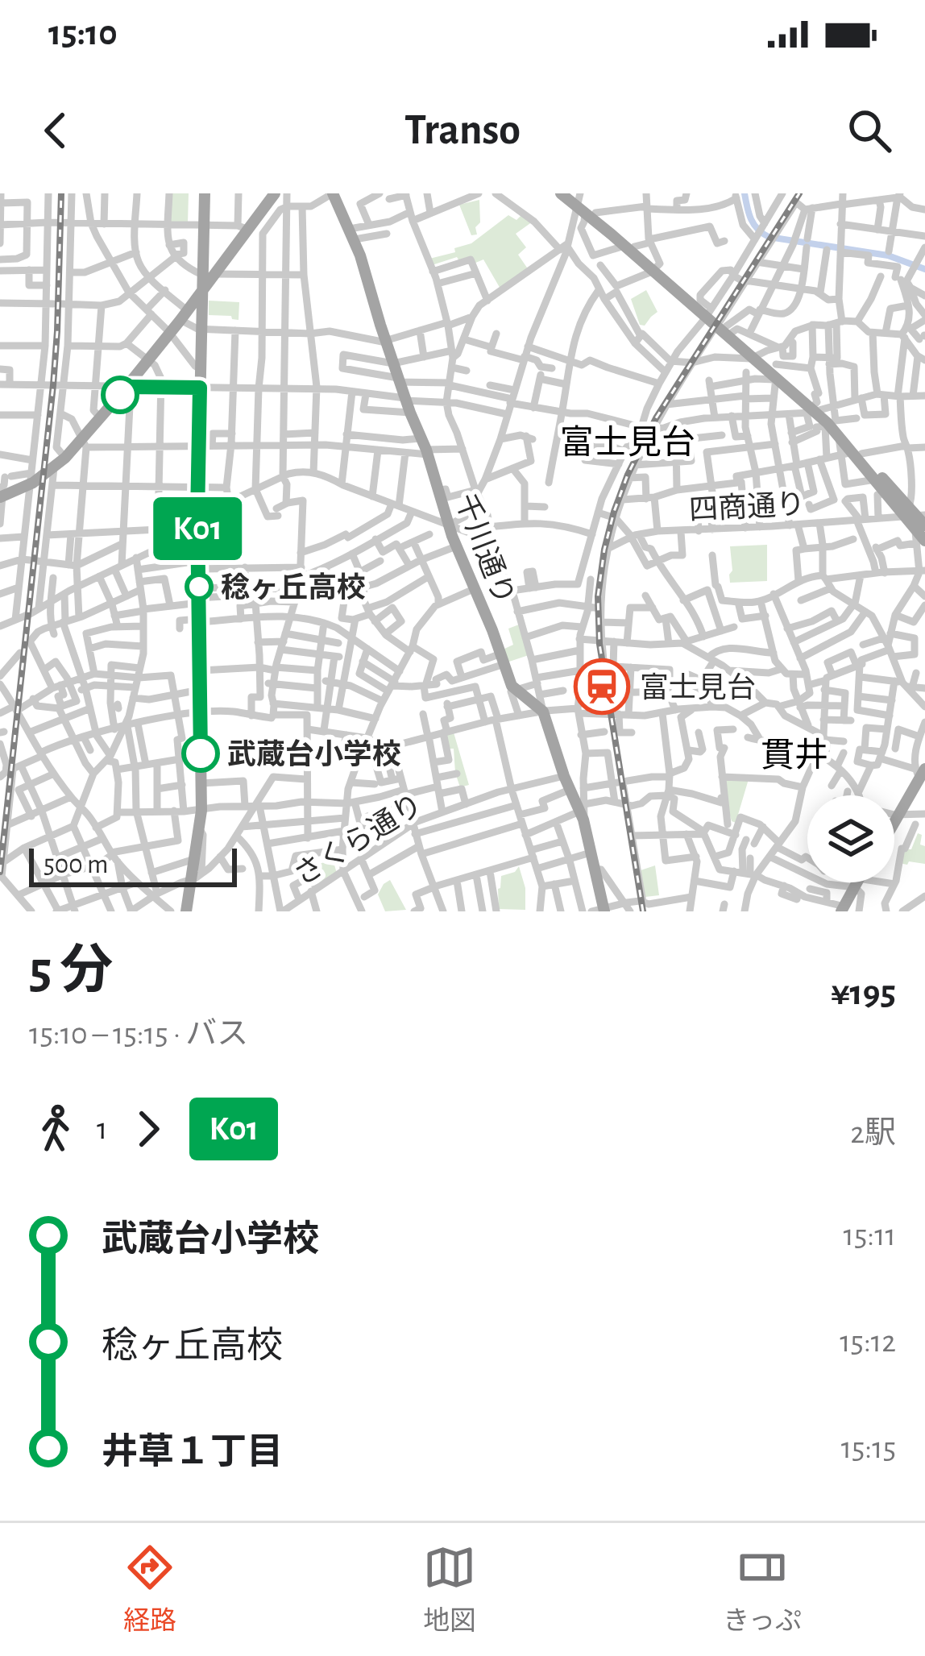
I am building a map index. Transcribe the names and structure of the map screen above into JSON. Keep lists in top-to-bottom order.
{
  "streets": {
    "main road": ["千川通り"],
    "street": ["四商通り", "さくら通り"]
  },
  "districts": ["富士見台", "貫井"],
  "places": {
    "other": ["稔ヶ丘高校", "武蔵台小学校"],
    "station": ["富士見台"]
  },
  "lines": ["bus line K01"],
  "scale_bar": "500 m",
  "page": {
    "status": "15:10",
    "header": "Transo",
    "on_map": "K01",
    "scale": "500 m",
    "heading": ["5 分", "15:10 – 15:15 · バス", "¥195"],
    "legs": ["1", "K01", "2駅"],
    "list": [
      {
        "name": "武蔵台小学校",
        "value": "15:11"
      },
      {
        "name": "稔ヶ丘高校",
        "value": "15:12"
      },
      {
        "name": "井草１丁目",
        "value": "15:15"
      }
    ],
    "tabs": ["経路", "地図", "きっぷ"]
  }
}
